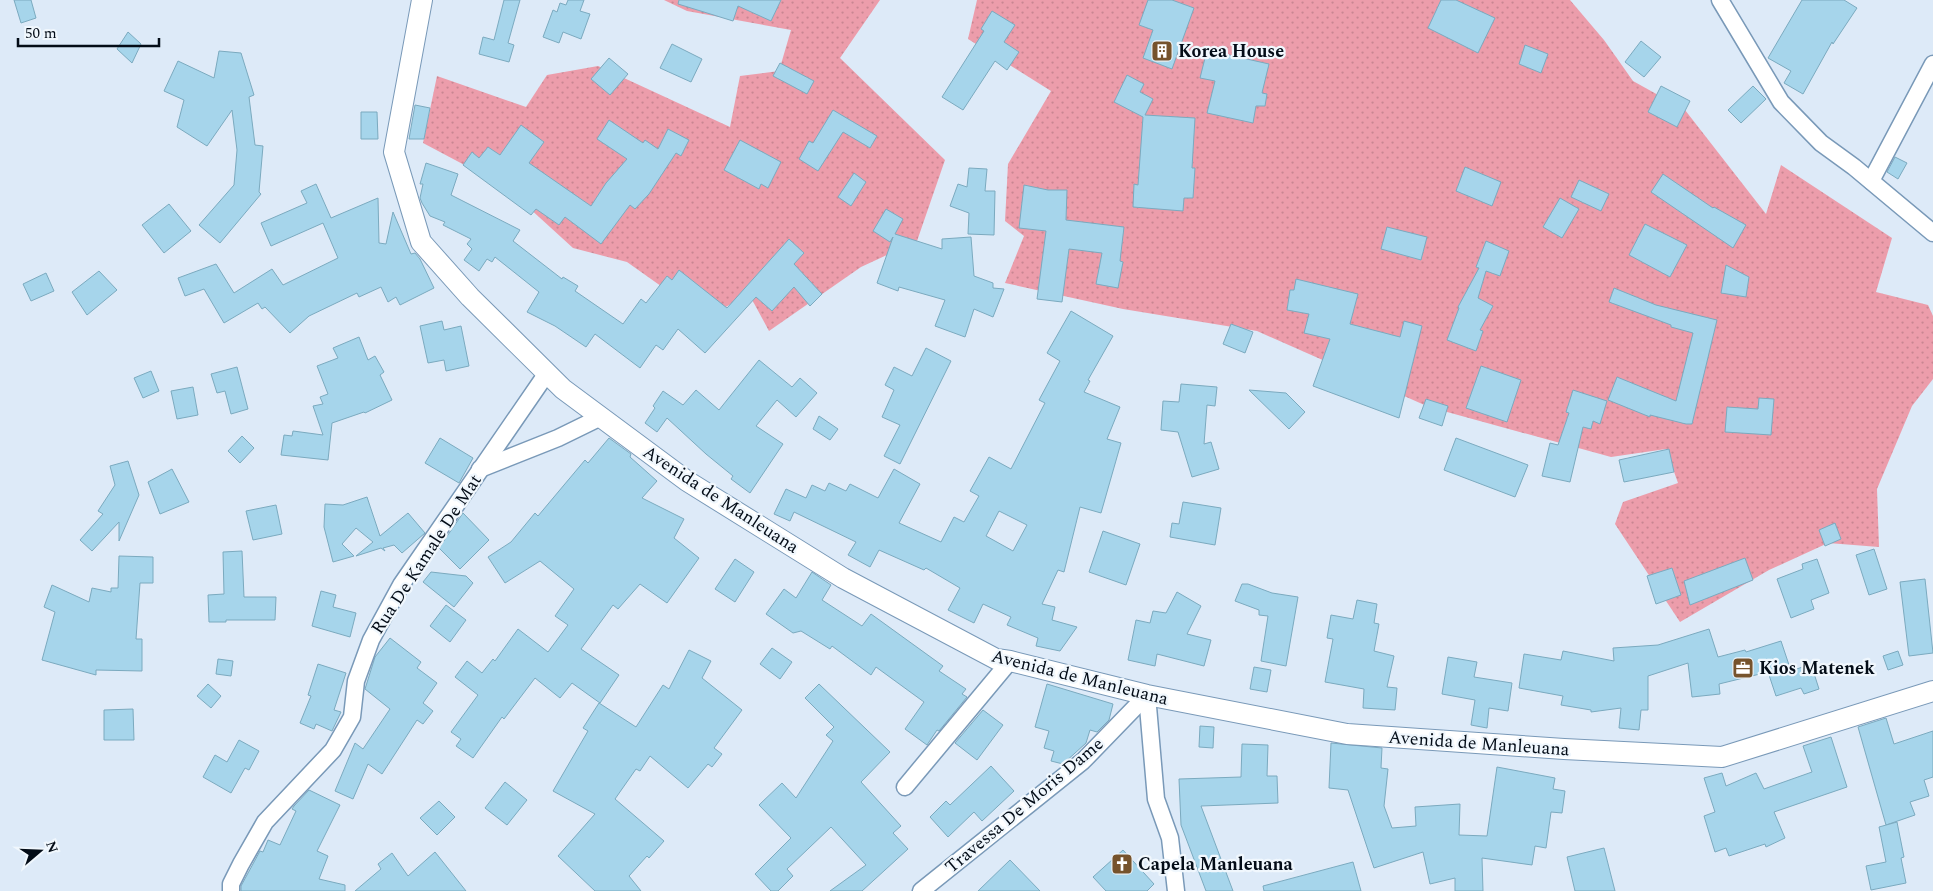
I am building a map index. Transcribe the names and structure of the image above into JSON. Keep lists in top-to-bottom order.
{
  "streets": {
    "street": ["Avenida de Manleuana", "Rua De Kamale De Mat", "Travessa De Moris Dame"]
  },
  "crossings": [
    ["Avenida de Manleuana", "Rua De Kamale De Mat"],
    ["Avenida de Manleuana", "Travessa De Moris Dame"]
  ],
  "places": {
    "building": ["Korea House"],
    "office": ["Kios Matenek"],
    "church": ["Capela Manleuana"]
  },
  "scale_bar": "50 m",
  "north": "right"
}
